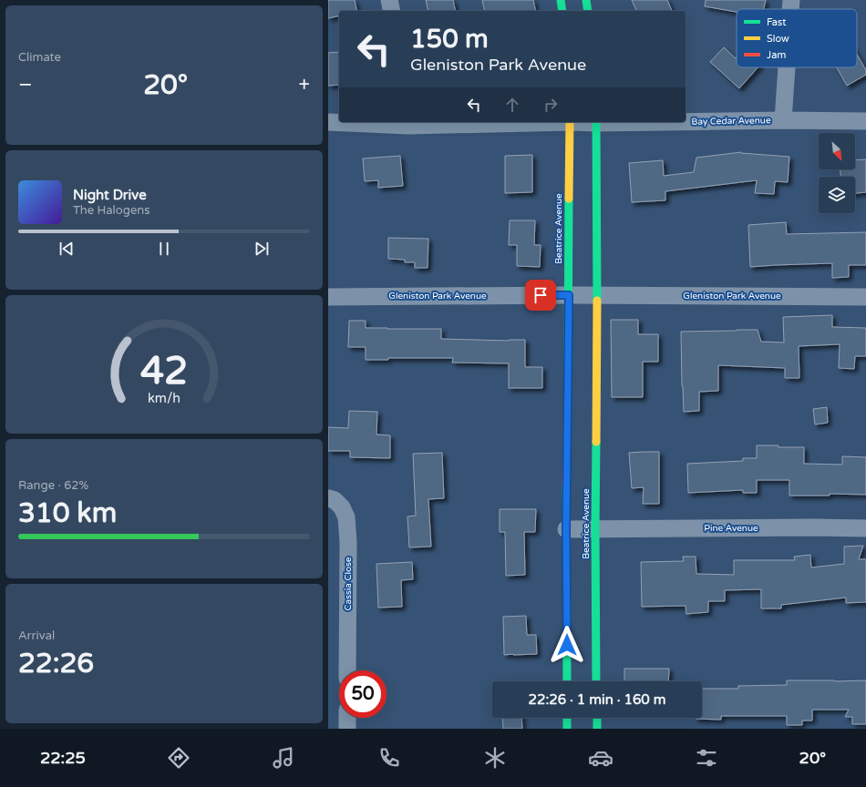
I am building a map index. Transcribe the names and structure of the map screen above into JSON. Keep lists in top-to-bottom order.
{
  "streets": {
    "main road": ["Beatrice Avenue"],
    "street": [
      "Bay Cedar Avenue",
      "Gleniston Park Avenue",
      "Pine Avenue",
      "Cassia Close"
    ]
  },
  "crossings": [
    ["Beatrice Avenue", "Gleniston Park Avenue"],
    ["Beatrice Avenue", "Pine Avenue"]
  ],
  "legend": ["Fast", "Slow", "Jam"],
  "north": "bottom right",
  "page": {
    "tile": [
      "Climate",
      ["Range · 62%", "310 km"],
      ["Arrival", "22:26"]
    ],
    "turn": ["150 m", "Gleniston Park Avenue"],
    "heat": ["−", "20°", "+"],
    "song": ["Night Drive", "The Halogens"],
    "limit": "50",
    "trip": "22:26 · 1 min · 160 m",
    "tabs": ["22:25", "20°"],
    "gauge": ["42", "km/h"]
  }
}
